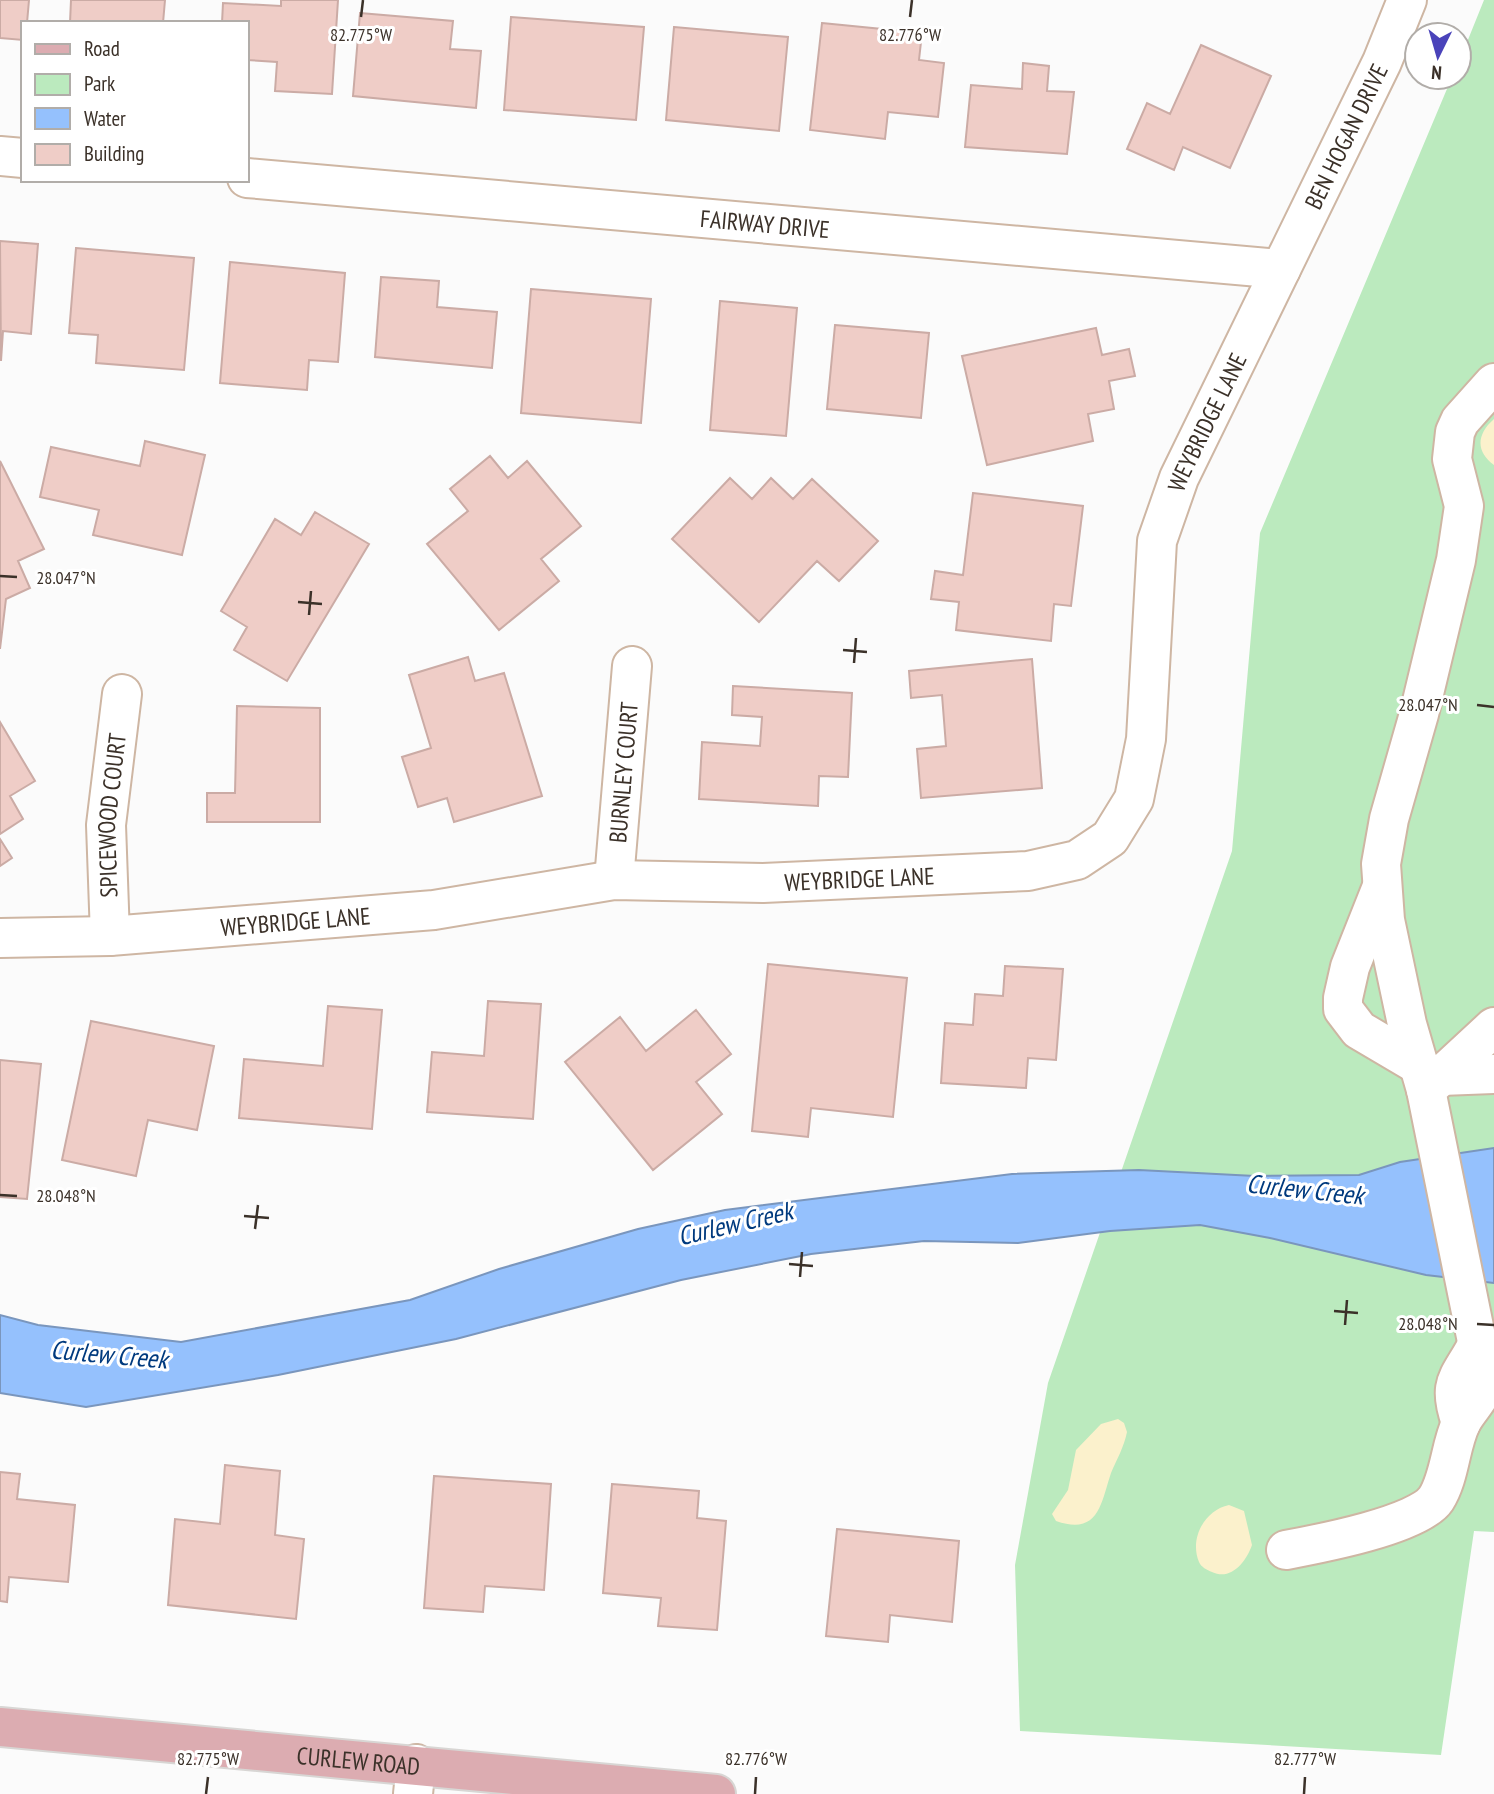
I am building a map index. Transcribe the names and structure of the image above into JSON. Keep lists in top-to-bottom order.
{
  "streets": {
    "main road": ["CURLEW ROAD"],
    "street": [
      "BEN HOGAN DRIVE",
      "FAIRWAY DRIVE",
      "WEYBRIDGE LANE",
      "BURNLEY COURT",
      "SPICEWOOD COURT"
    ]
  },
  "crossings": [
    ["BEN HOGAN DRIVE", "FAIRWAY DRIVE"],
    ["BEN HOGAN DRIVE", "WEYBRIDGE LANE"],
    ["FAIRWAY DRIVE", "WEYBRIDGE LANE"],
    ["WEYBRIDGE LANE", "BURNLEY COURT"],
    ["WEYBRIDGE LANE", "SPICEWOOD COURT"]
  ],
  "water": ["Curlew Creek"],
  "legend": [
    "Road",
    "Park",
    "Water",
    "Building"
  ],
  "north": "bottom",
  "coordinates": [
    "82.775°W",
    "82.776°W",
    "28.047°N",
    "28.048°N",
    "82.777°W"
  ]
}
